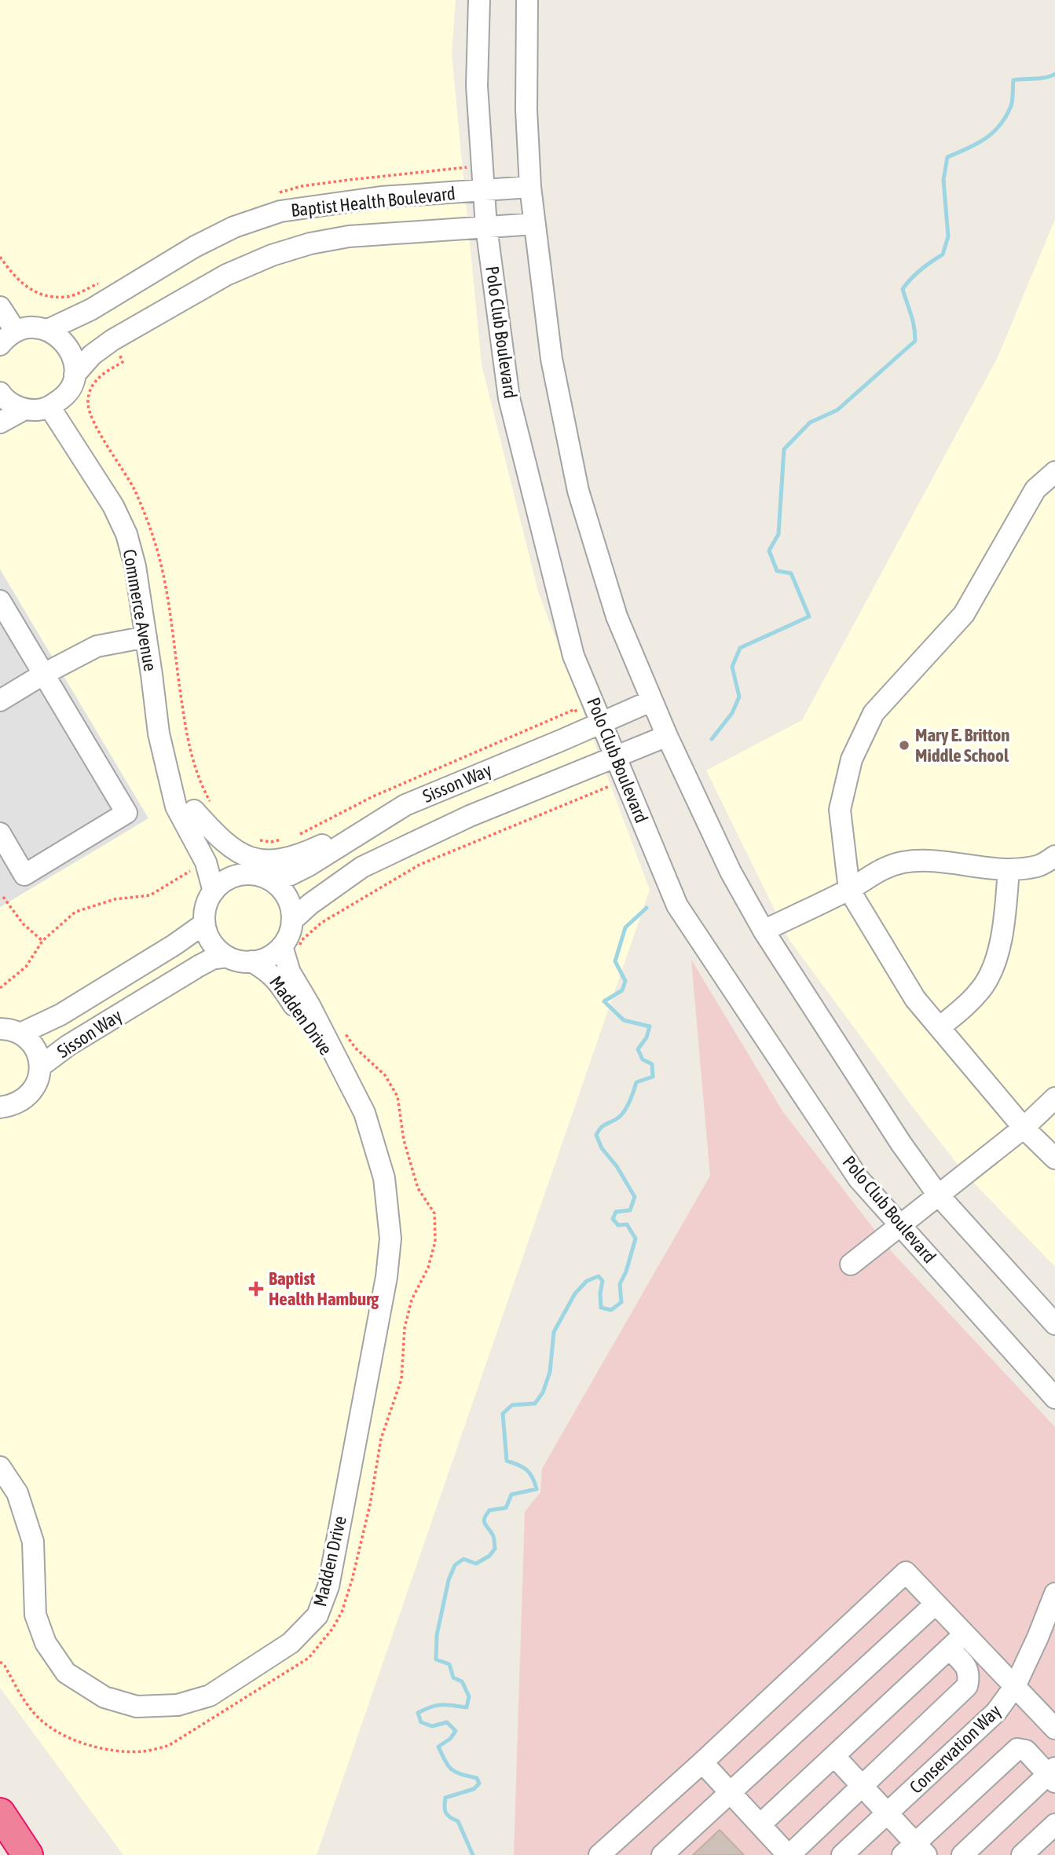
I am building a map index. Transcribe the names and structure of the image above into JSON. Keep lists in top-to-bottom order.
{
  "streets": {
    "street": [
      "Baptist Health Boulevard",
      "Polo Club Boulevard",
      "Commerce Avenue",
      "Sisson Way",
      "Madden Drive",
      "Conservation Way"
    ]
  },
  "crossings": [
    ["Baptist Health Boulevard", "Polo Club Boulevard"],
    ["Baptist Health Boulevard", "Commerce Avenue"],
    ["Polo Club Boulevard", "Sisson Way"],
    ["Commerce Avenue", "Sisson Way"],
    ["Commerce Avenue", "Madden Drive"],
    ["Sisson Way", "Madden Drive"]
  ],
  "places": {
    "other": ["Mary E. Britton Middle School"],
    "health": ["Baptist Health Hamburg"]
  }
}
